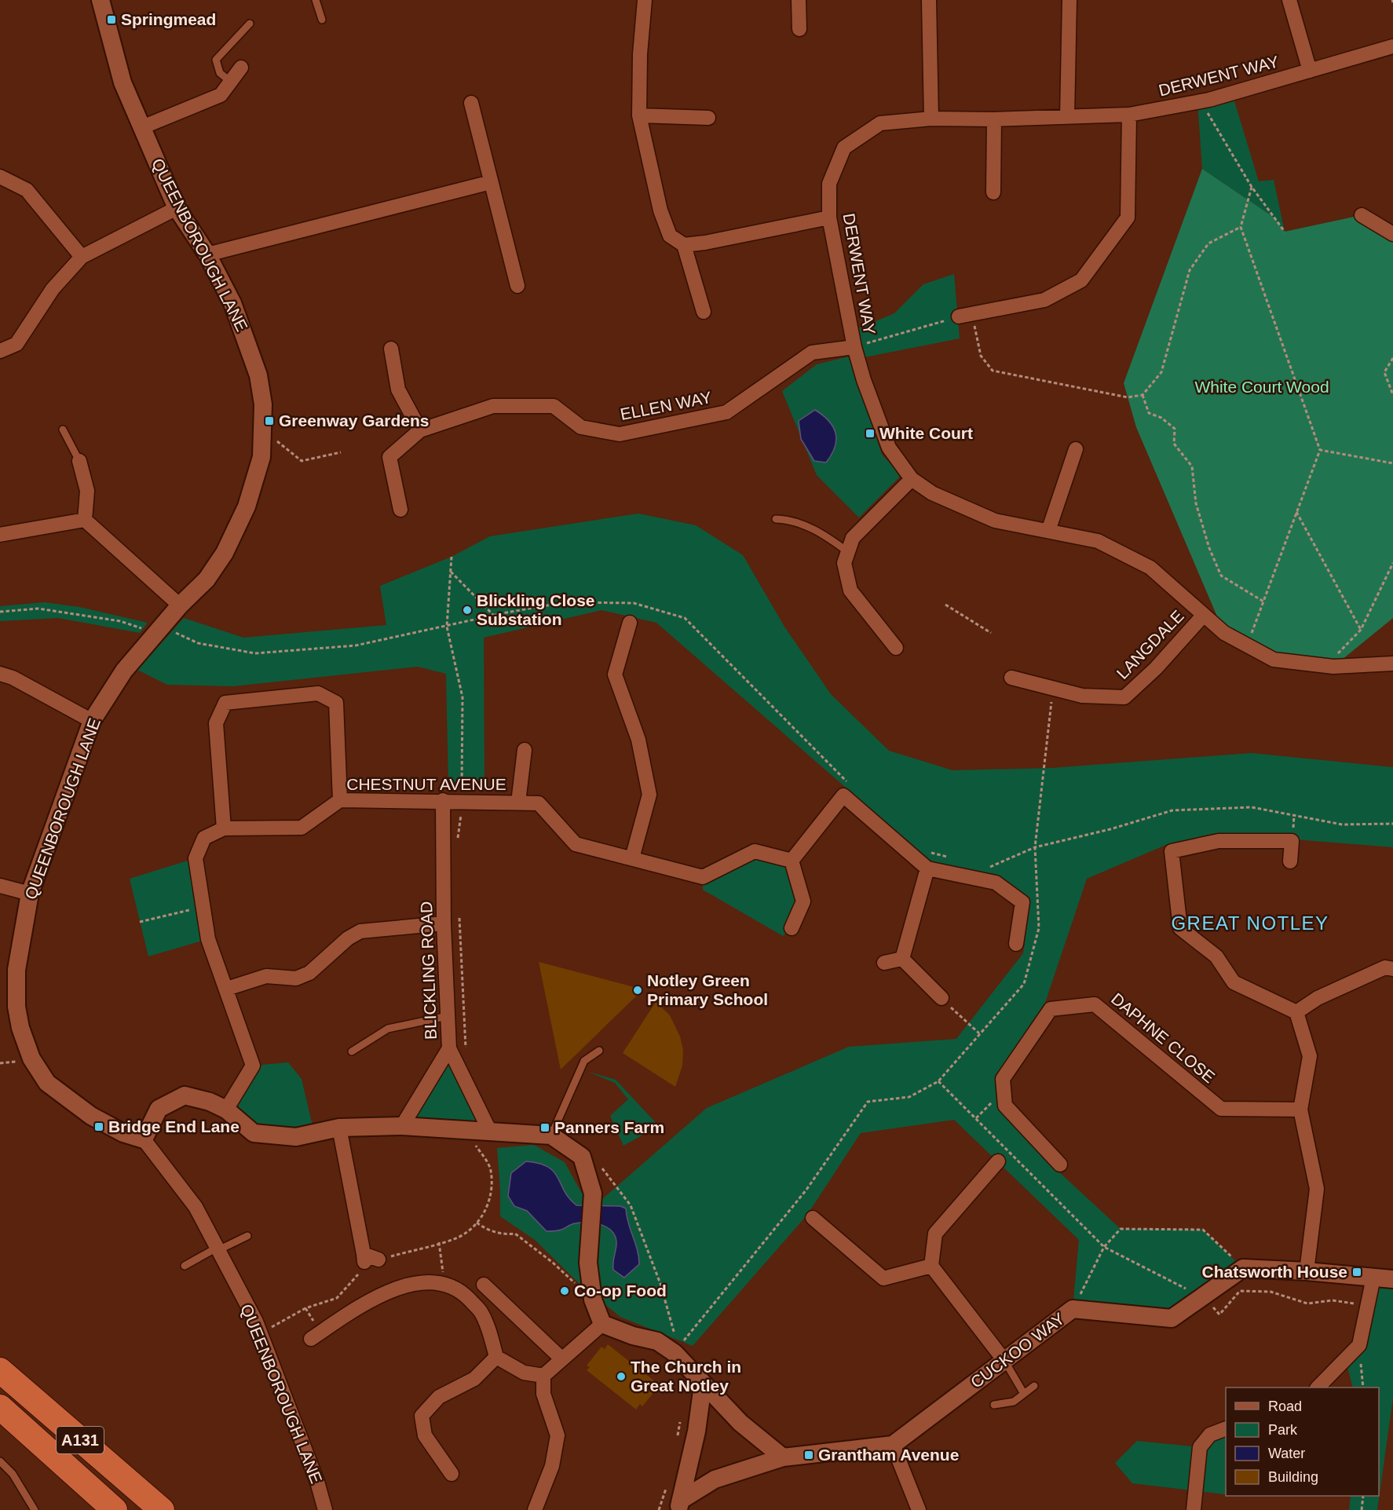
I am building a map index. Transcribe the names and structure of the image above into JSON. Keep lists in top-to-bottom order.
{
  "streets": {
    "highway": ["A131"],
    "street": [
      "DERWENT WAY",
      "QUEENBOROUGH LANE",
      "ELLEN WAY",
      "LANGDALE",
      "CHESTNUT AVENUE",
      "BLICKLING ROAD",
      "DAPHNE CLOSE",
      "CUCKOO WAY"
    ]
  },
  "crossings": [
    ["DERWENT WAY", "ELLEN WAY"],
    ["DERWENT WAY", "LANGDALE"],
    ["CHESTNUT AVENUE", "BLICKLING ROAD"]
  ],
  "districts": ["GREAT NOTLEY"],
  "parks": ["White Court Wood"],
  "places": {
    "transit": [
      "Springmead",
      "Greenway Gardens",
      "White Court",
      "Bridge End Lane",
      "Panners Farm",
      "Chatsworth House",
      "Grantham Avenue"
    ],
    "other": [
      "Blickling Close Substation",
      "Notley Green Primary School",
      "Co-op Food",
      "The Church in Great Notley"
    ]
  },
  "legend": [
    "Road",
    "Park",
    "Water",
    "Building"
  ]
}
